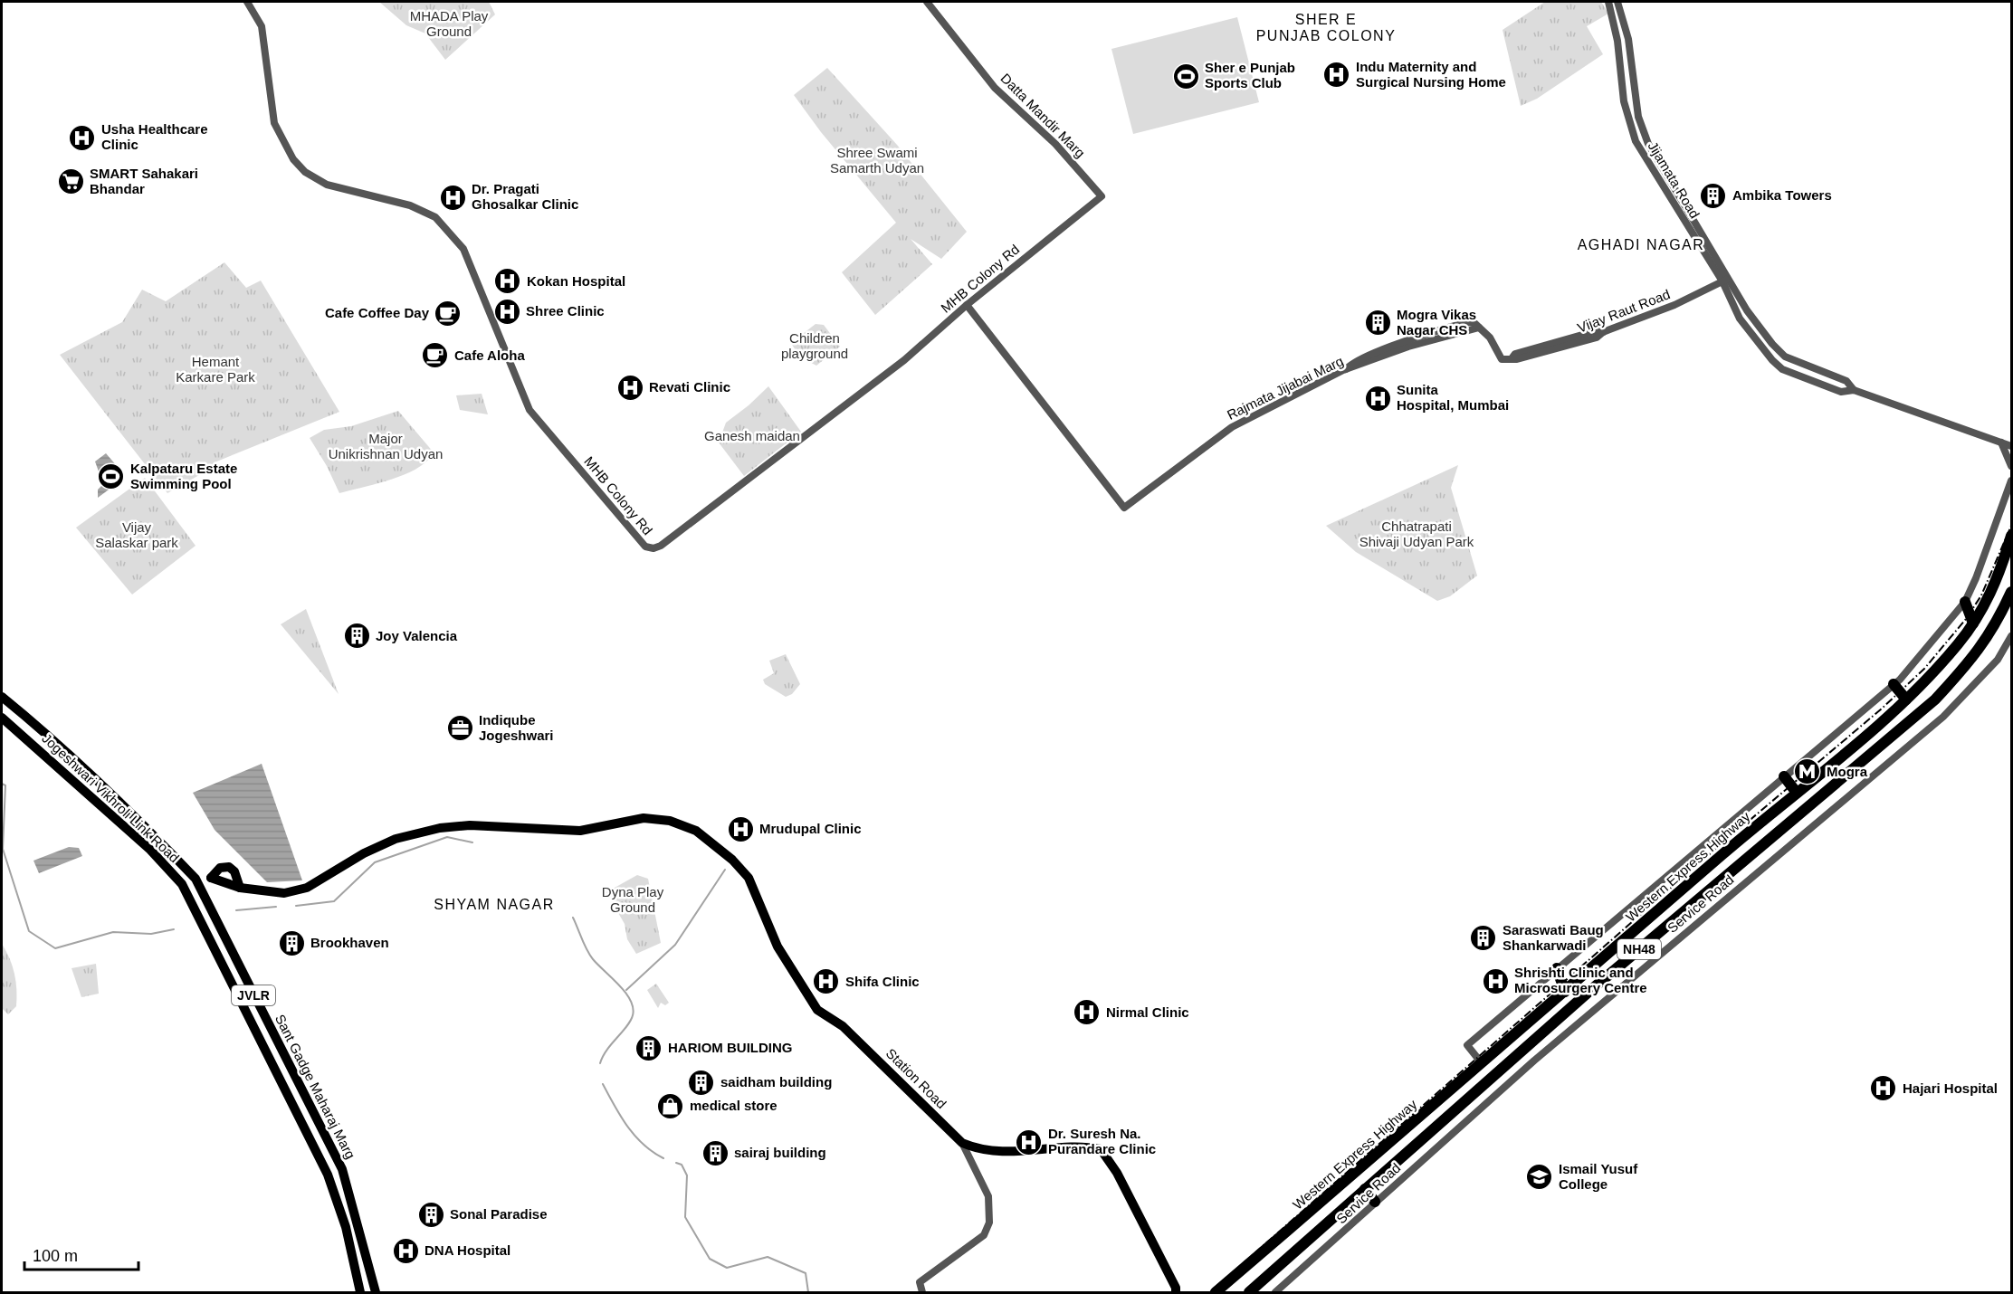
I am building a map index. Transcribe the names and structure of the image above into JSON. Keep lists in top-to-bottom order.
{
  "streets": {
    "highway": ["Western Express Highway", "NH48"],
    "main road": [
      "Jogeshwari Vikhroli Link Road",
      "JVLR",
      "Station Road",
      "Sant Gadge Maharaj Marg"
    ],
    "street": [
      "Datta Mandir Marg",
      "Jijamata Road",
      "MHB Colony Rd",
      "Vijay Raut Road",
      "Rajmata Jijabai Marg",
      "Service Road"
    ]
  },
  "crossings": [
    ["Datta Mandir Marg", "MHB Colony Rd"],
    ["Jijamata Road", "Vijay Raut Road"],
    ["MHB Colony Rd", "Rajmata Jijabai Marg"],
    ["Vijay Raut Road", "Rajmata Jijabai Marg"]
  ],
  "districts": ["SHER E PUNJAB COLONY", "AGHADI NAGAR", "SHYAM NAGAR"],
  "parks": [
    "MHADA Play Ground",
    "Shree Swami Samarth Udyan",
    "Children playground",
    "Hemant Karkare Park",
    "Ganesh maidan",
    "Major Unikrishnan Udyan",
    "Chhatrapati Shivaji Udyan Park",
    "Vijay Salaskar park",
    "Dyna Play Ground"
  ],
  "places": {
    "hospital": [
      "Indu Maternity and Surgical Nursing Home",
      "Usha Healthcare Clinic",
      "Dr. Pragati Ghosalkar Clinic",
      "Kokan Hospital",
      "Shree Clinic",
      "Revati Clinic",
      "Sunita Hospital, Mumbai",
      "Mrudupal Clinic",
      "Shrishti Clinic and Microsurgery Centre",
      "Shifa Clinic",
      "Nirmal Clinic",
      "Hajari Hospital",
      "Dr. Suresh Na. Purandare Clinic",
      "DNA Hospital"
    ],
    "sports": ["Sher e Punjab Sports Club", "Kalpataru Estate Swimming Pool"],
    "supermarket": ["SMART Sahakari Bhandar"],
    "building": [
      "Ambika Towers",
      "Mogra Vikas Nagar CHS",
      "Joy Valencia",
      "Saraswati Baug Shankarwadi",
      "Brookhaven",
      "HARIOM BUILDING",
      "saidham building",
      "sairaj building",
      "Sonal Paradise"
    ],
    "cafe": ["Cafe Coffee Day", "Cafe Aloha"],
    "office": ["Indiqube Jogeshwari"],
    "metro station": ["Mogra"],
    "shop": ["medical store"],
    "school or university": ["Ismail Yusuf College"]
  },
  "scale_bar": "100 m"
}
